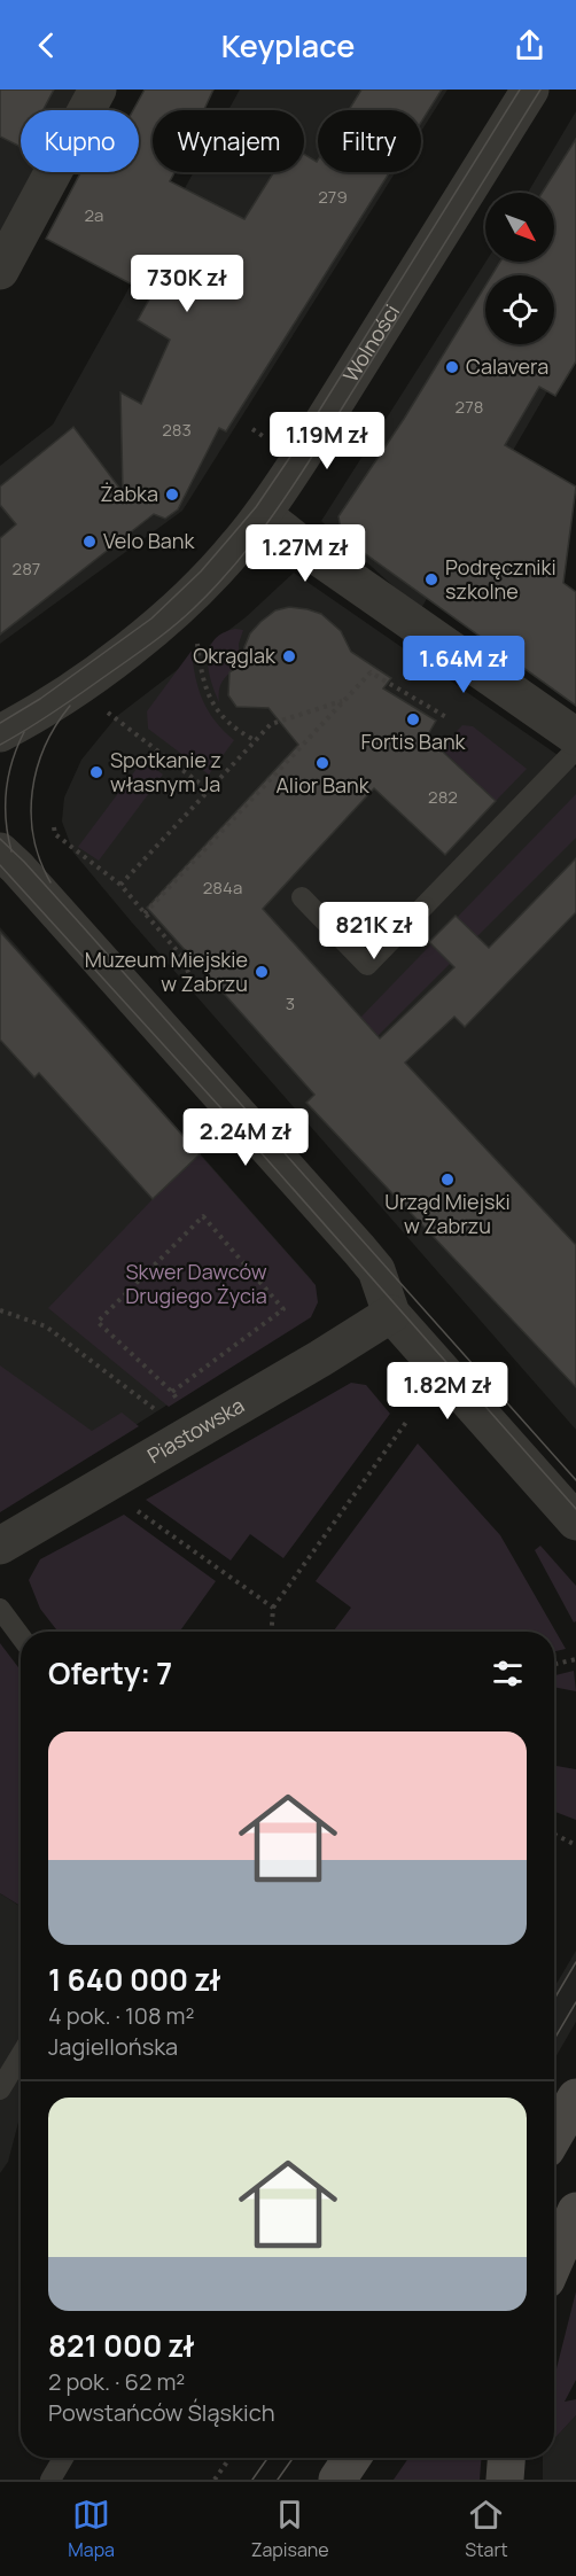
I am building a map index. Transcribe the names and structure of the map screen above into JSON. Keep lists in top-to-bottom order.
{
  "streets": {
    "street": ["Wolności", "Piastowska"]
  },
  "parks": ["Skwer Dawców Drugiego Życia"],
  "places": [
    "Calavera",
    "Żabka",
    "Velo Bank",
    "Podręczniki szkolne",
    "Okrąglak",
    "Fortis Bank",
    "Alior Bank",
    "Spotkanie z własnym Ja",
    "Muzeum Miejskie w Zabrzu",
    "Urząd Miejski w Zabrzu"
  ],
  "house_numbers": [
    "279",
    "2a",
    "278",
    "283",
    "287",
    "282",
    "284a",
    "3"
  ],
  "north": "bottom right",
  "page": {
    "header": "Keyplace",
    "chip": ["Kupno", "Wynajem", "Filtry"],
    "price": [
      "730K zł",
      "1.19M zł",
      "1.27M zł",
      "1.64M zł",
      "821K zł",
      "2.24M zł",
      "1.82M zł"
    ],
    "heading": "Oferty: 7",
    "list": [
      {
        "name": "1 640 000 zł",
        "note": "4 pok. · 108 m² · Jagiellońska"
      },
      {
        "name": "821 000 zł",
        "note": "2 pok. · 62 m² · Powstańców Śląskich"
      }
    ],
    "tabs": ["Mapa", "Zapisane", "Start"]
  }
}
